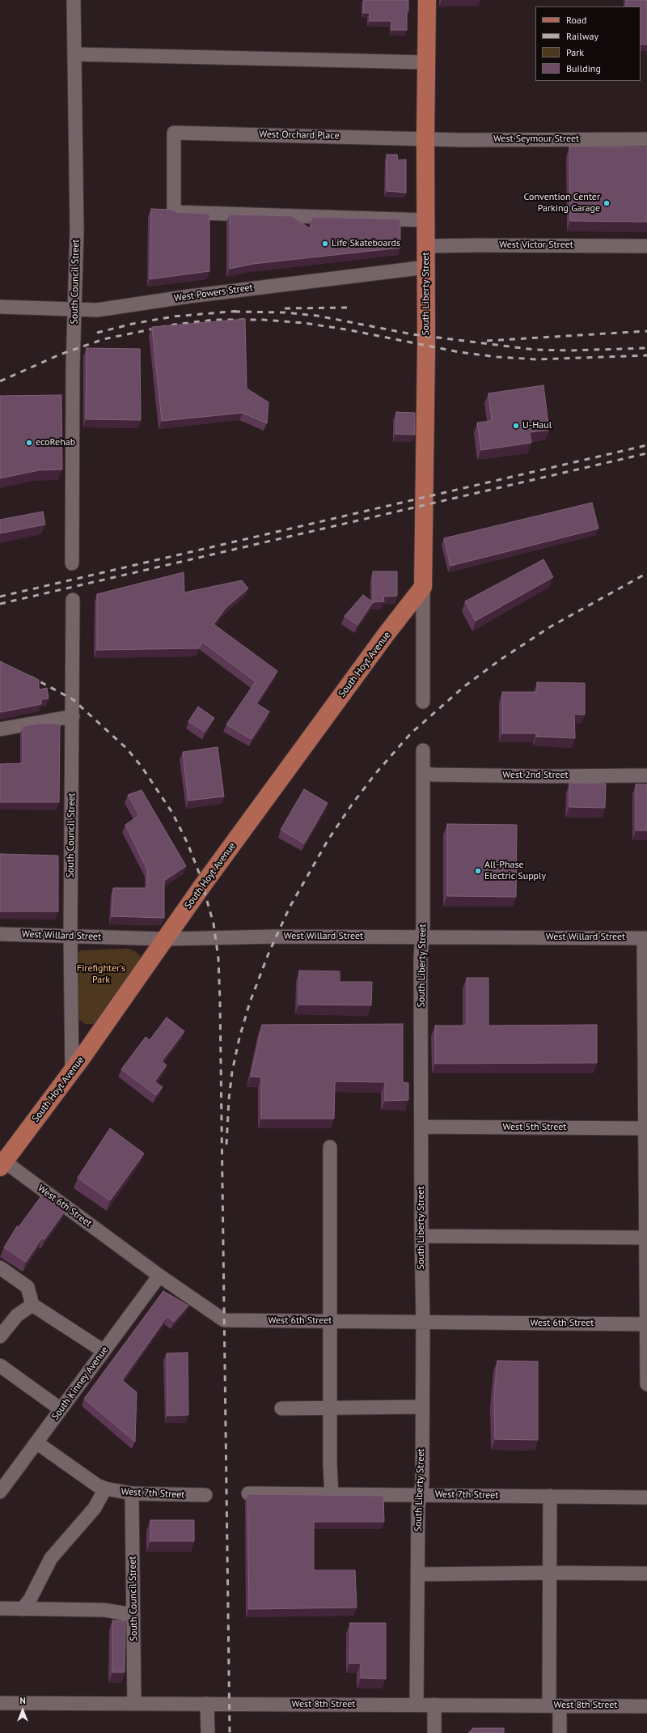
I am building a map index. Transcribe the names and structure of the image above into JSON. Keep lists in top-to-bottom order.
{
  "streets": {
    "main road": ["South Liberty Street", "South Hoyt Avenue"],
    "street": [
      "West Orchard Place",
      "West Seymour Street",
      "West Victor Street",
      "South Council Street",
      "West Powers Street",
      "West 2nd Street",
      "West Willard Street",
      "West 5th Street",
      "West 6th Street",
      "South Kinney Avenue",
      "West 7th Street",
      "West 8th Street"
    ]
  },
  "crossings": [
    ["West Orchard Place", "West Seymour Street"],
    ["West Orchard Place", "South Liberty Street"],
    ["West Seymour Street", "South Liberty Street"],
    ["West Victor Street", "South Liberty Street"],
    ["South Council Street", "West Powers Street"],
    ["South Council Street", "South Hoyt Avenue"],
    ["South Council Street", "West Willard Street"],
    ["South Council Street", "West 7th Street"],
    ["South Council Street", "West 8th Street"],
    ["West Powers Street", "South Liberty Street"],
    ["South Liberty Street", "South Hoyt Avenue"],
    ["South Liberty Street", "West 2nd Street"],
    ["South Liberty Street", "West Willard Street"],
    ["South Liberty Street", "West 5th Street"],
    ["South Liberty Street", "West 6th Street"],
    ["South Liberty Street", "West 7th Street"],
    ["South Liberty Street", "West 8th Street"],
    ["South Hoyt Avenue", "West Willard Street"],
    ["South Hoyt Avenue", "West 6th Street"],
    ["West 6th Street", "South Kinney Avenue"],
    ["South Kinney Avenue", "West 7th Street"]
  ],
  "parks": ["Firefighter's Park"],
  "places": [
    "Convention Center Parking Garage",
    "Life Skateboards",
    "U-Haul",
    "ecoRehab",
    "All-Phase Electric Supply"
  ],
  "legend": [
    "Road",
    "Railway",
    "Park",
    "Building"
  ],
  "north": "top"
}
